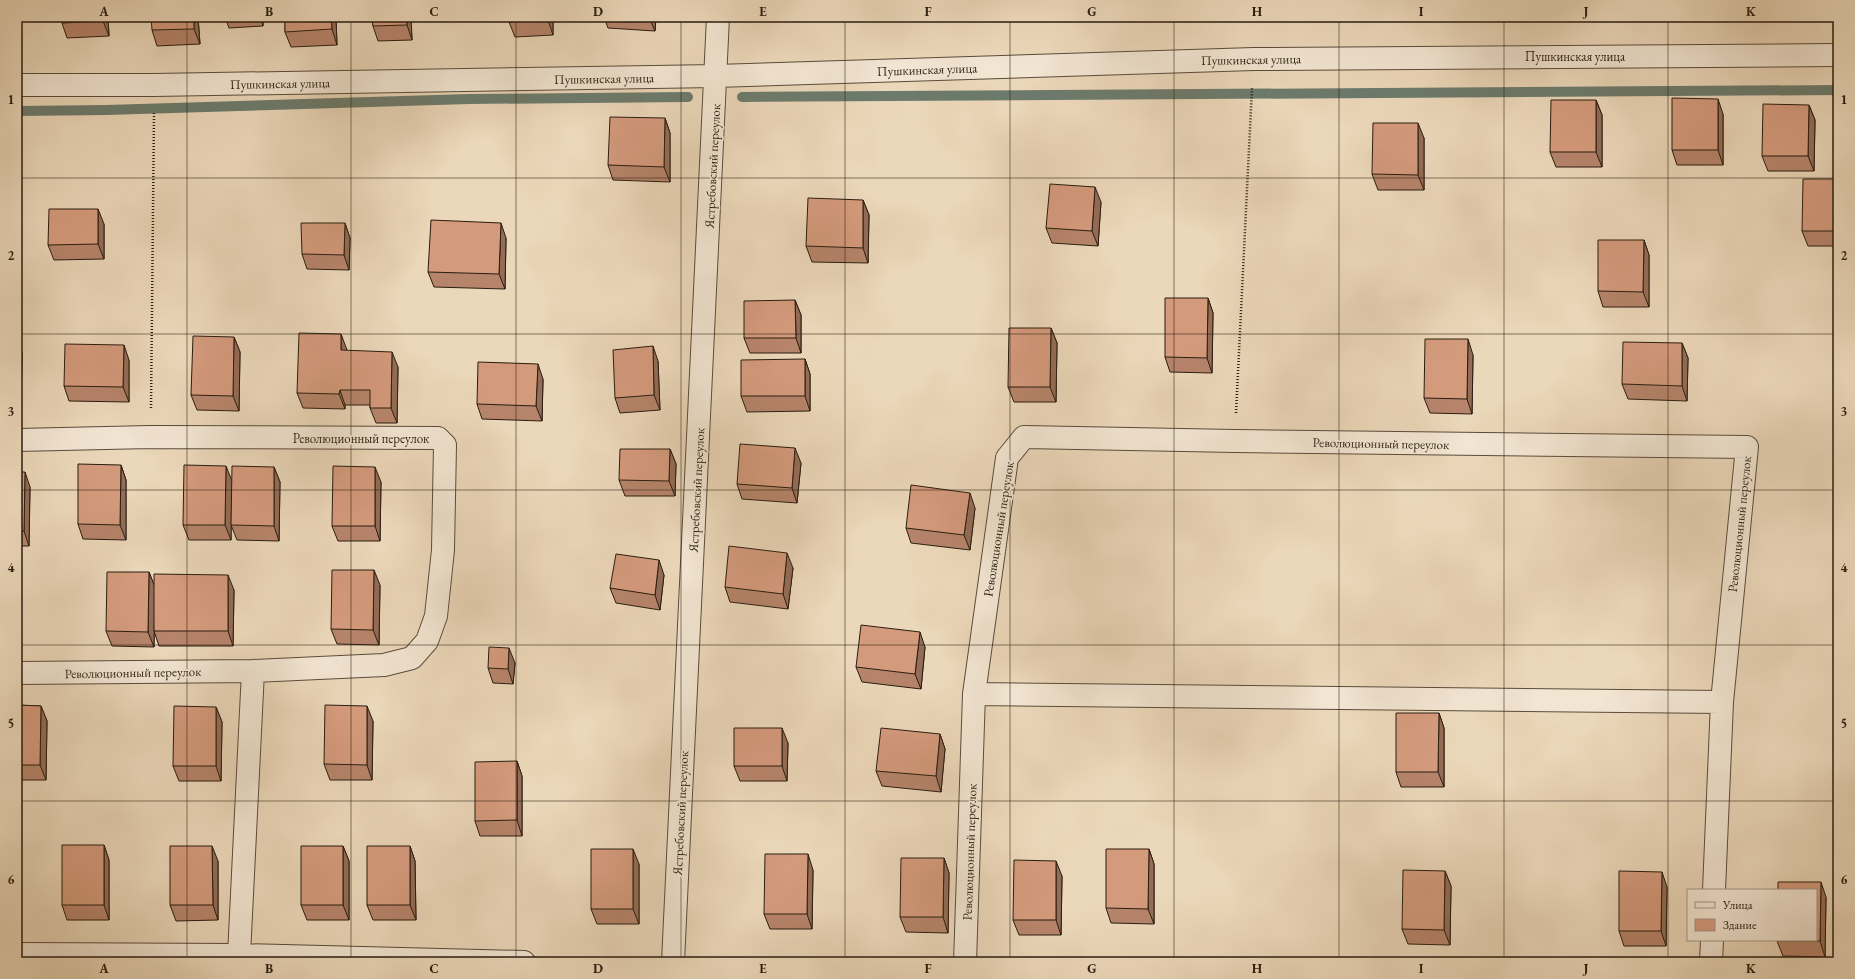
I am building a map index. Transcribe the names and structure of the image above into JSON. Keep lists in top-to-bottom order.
{
  "streets": {
    "street": ["Пушкинская улица", "Ястребовский переулок", "Революционный переулок"]
  },
  "crossings": [
    ["Пушкинская улица", "Ястребовский переулок"]
  ],
  "legend": ["Улица", "Здание"],
  "grid": {
    "columns": [
      "A",
      "B",
      "C",
      "D",
      "E",
      "F",
      "G",
      "H",
      "I",
      "J",
      "K"
    ],
    "rows": [
      "1",
      "2",
      "3",
      "4",
      "5",
      "6"
    ]
  }
}
